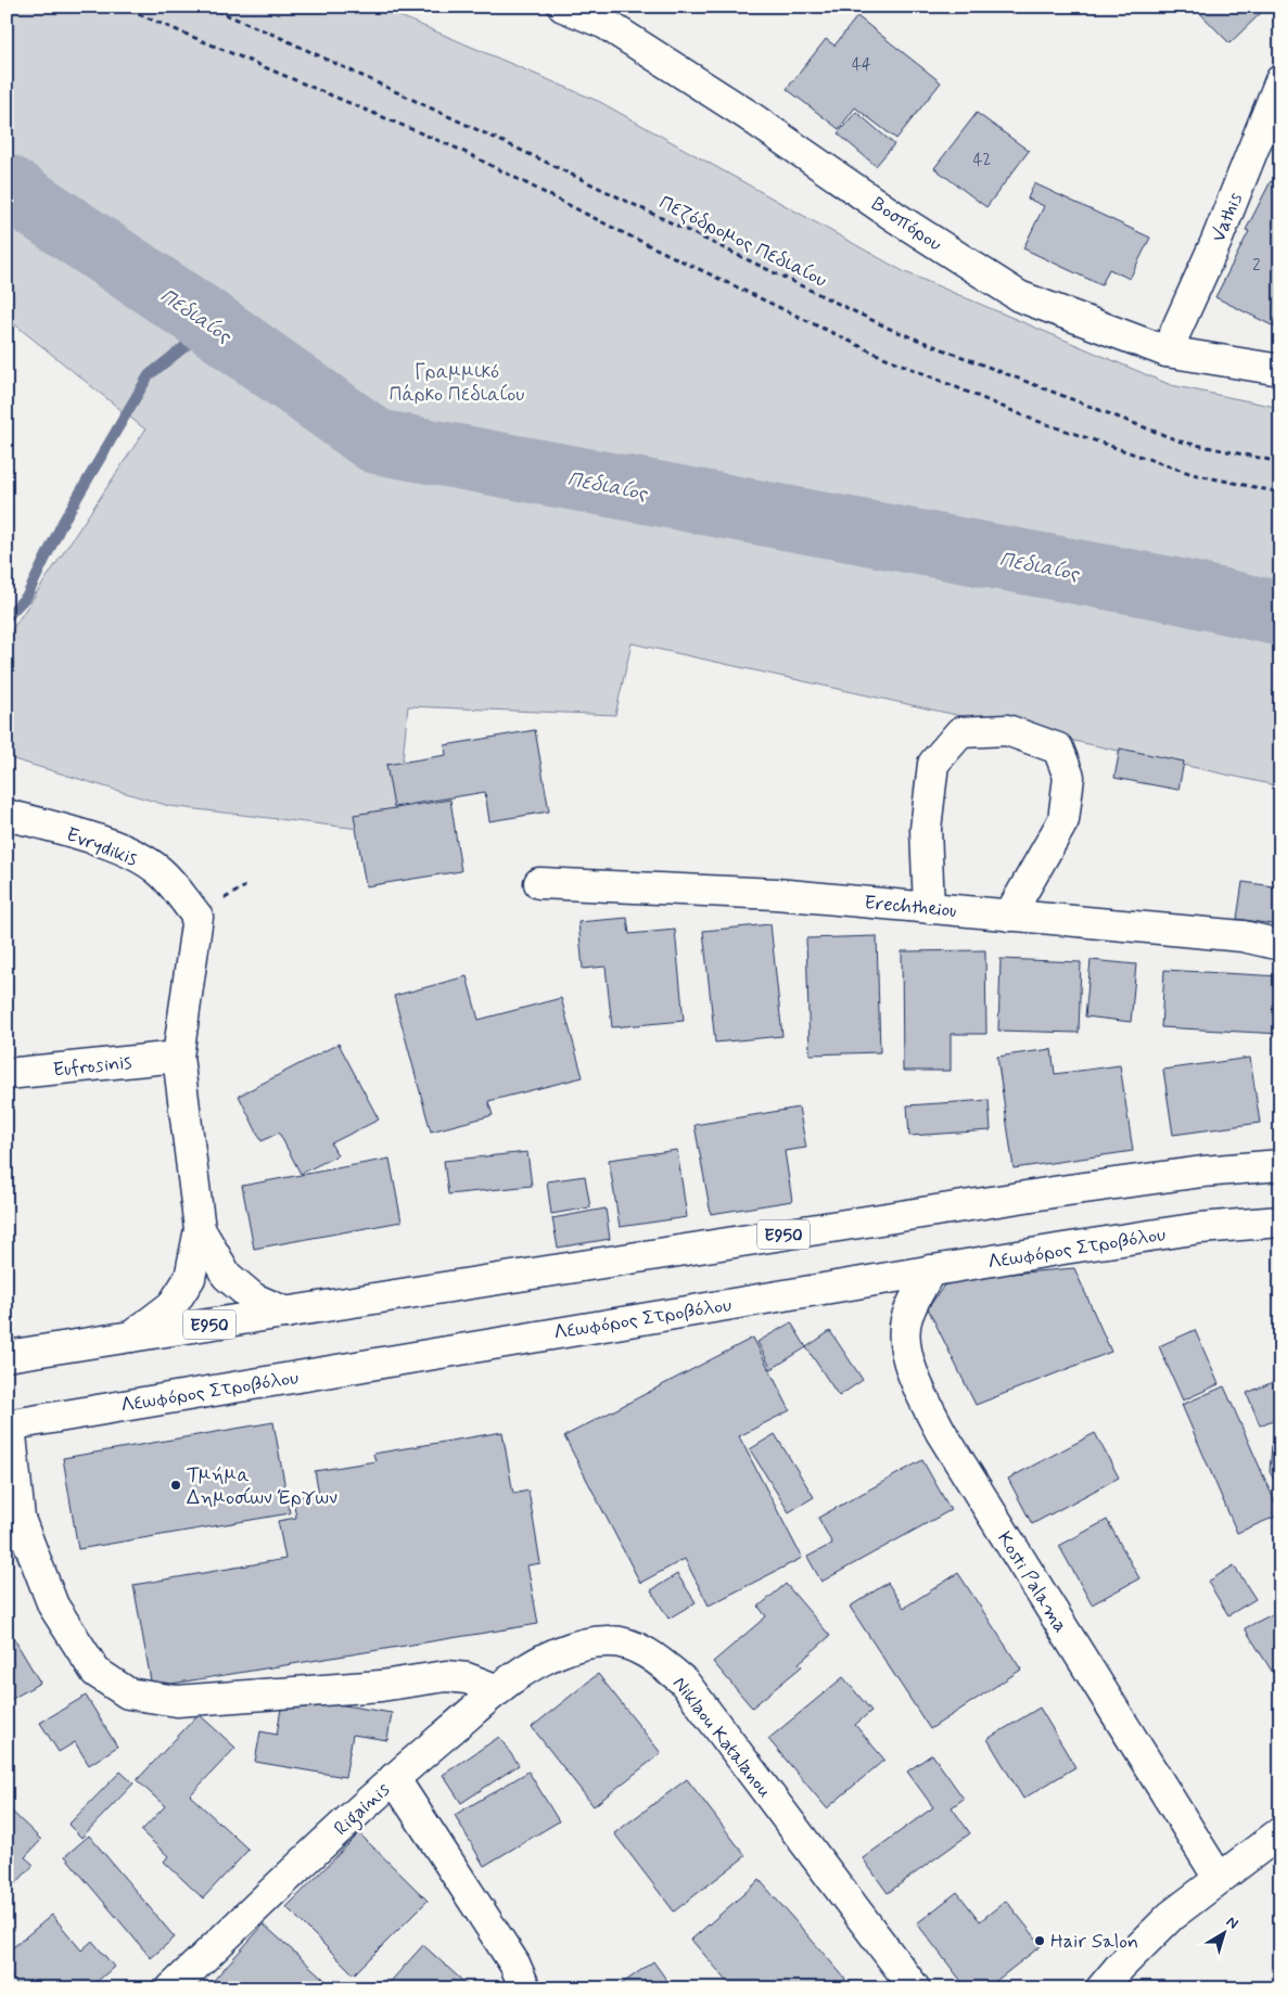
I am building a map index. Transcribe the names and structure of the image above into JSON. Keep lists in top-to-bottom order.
{
  "streets": {
    "street": [
      "Vathis",
      "Βοσπόρου",
      "Evrydikis",
      "Erechtheiou",
      "Eufrosinis",
      "E950",
      "Λεωφόρος Στροβόλου",
      "Kosti Palama",
      "Niklaou Katalanou",
      "Rigainis"
    ],
    "path": ["Πεζόδρομος Πεδιαίου"]
  },
  "crossings": [
    ["Vathis", "Βοσπόρου"],
    ["Evrydikis", "Eufrosinis"],
    ["Λεωφόρος Στροβόλου", "Kosti Palama"],
    ["Niklaou Katalanou", "Rigainis"]
  ],
  "water": ["Πεδιαίος"],
  "parks": ["Γραμμικό Πάρκο Πεδιαίου"],
  "places": ["Τμήμα Δημοσίων Έργων", "Hair Salon"],
  "house_numbers": ["44", "42", "2"],
  "north": "top right"
}
